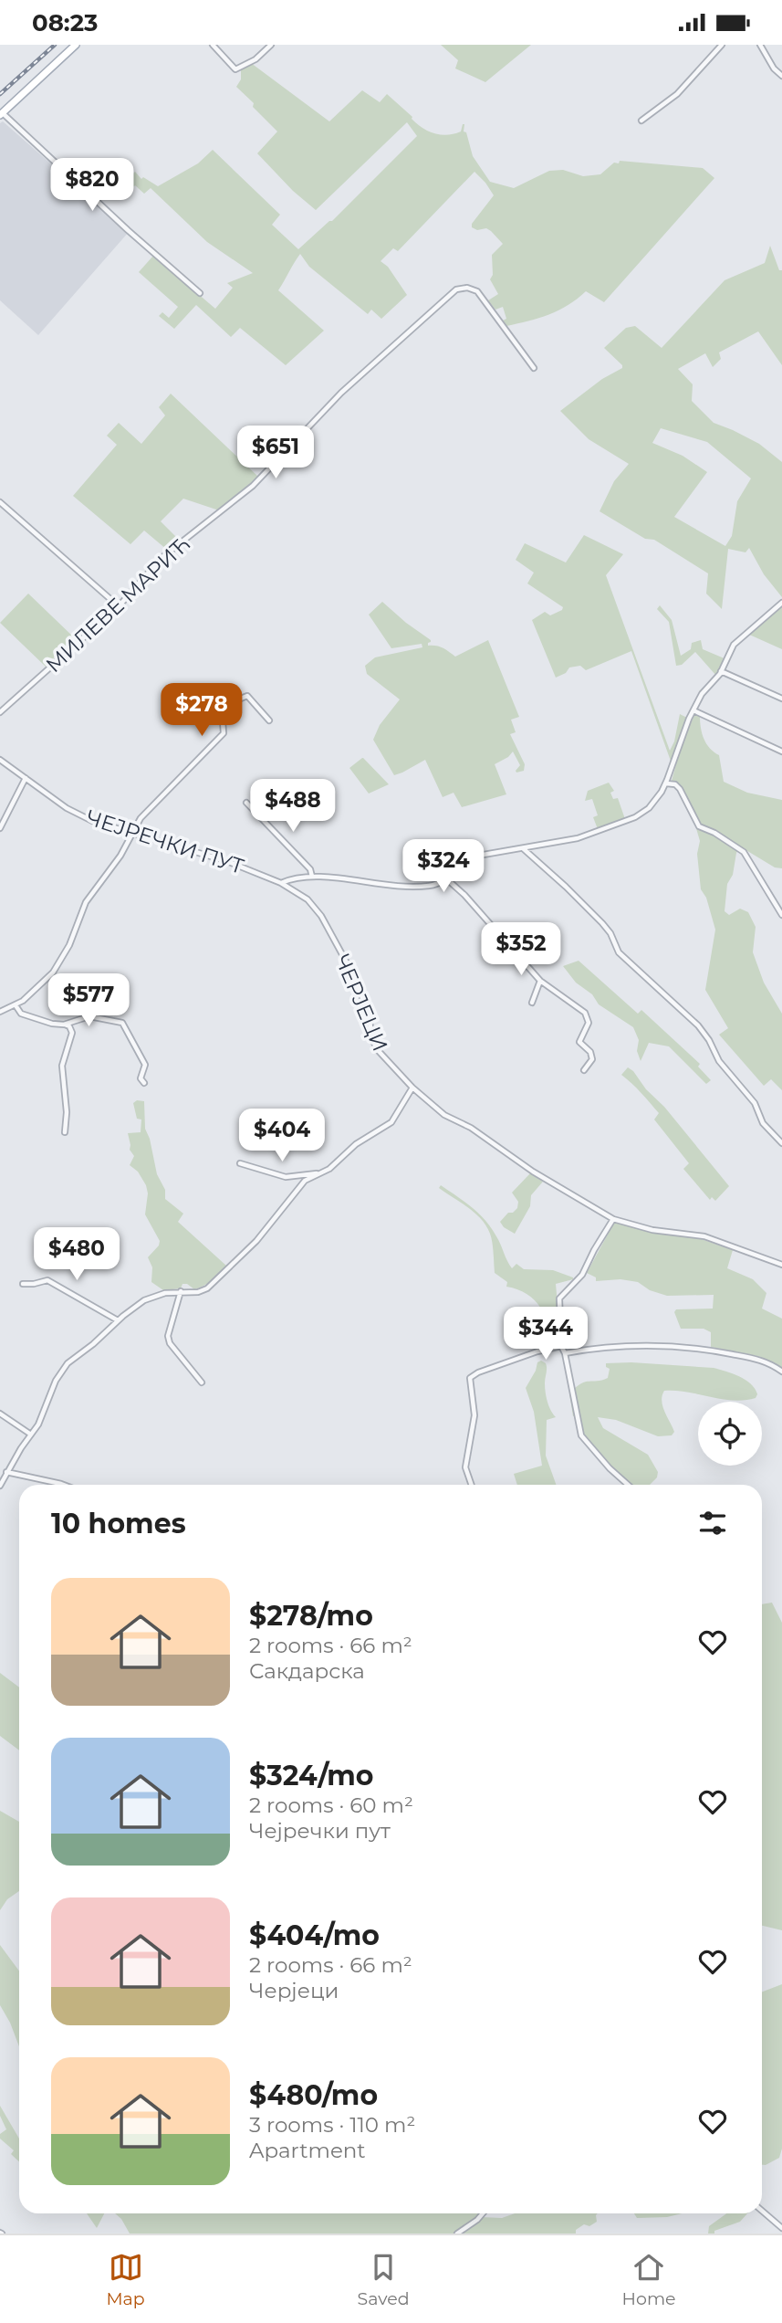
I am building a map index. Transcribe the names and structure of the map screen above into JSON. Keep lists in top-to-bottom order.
{
  "streets": {
    "street": ["МИЛЕВЕ МAРИЋ", "ЧЕЈРЕЧКИ ПУТ", "ЧЕРЈЕЦИ"]
  },
  "crossings": [
    ["ЧЕЈРЕЧКИ ПУТ", "ЧЕРЈЕЦИ"]
  ],
  "page": {
    "status": "08:23",
    "price": [
      "$820",
      "$651",
      "$278",
      "$488",
      "$324",
      "$352",
      "$577",
      "$404",
      "$480",
      "$344"
    ],
    "heading": "10 homes",
    "list": [
      {
        "name": "$278/mo",
        "note": "2 rooms · 66 m² · Сакдарска"
      },
      {
        "name": "$324/mo",
        "note": "2 rooms · 60 m² · Чејречки пут"
      },
      {
        "name": "$404/mo",
        "note": "2 rooms · 66 m² · Черјеци"
      },
      {
        "name": "$480/mo",
        "note": "3 rooms · 110 m² · Apartment"
      }
    ],
    "tabs": ["Map", "Saved", "Home"]
  }
}
